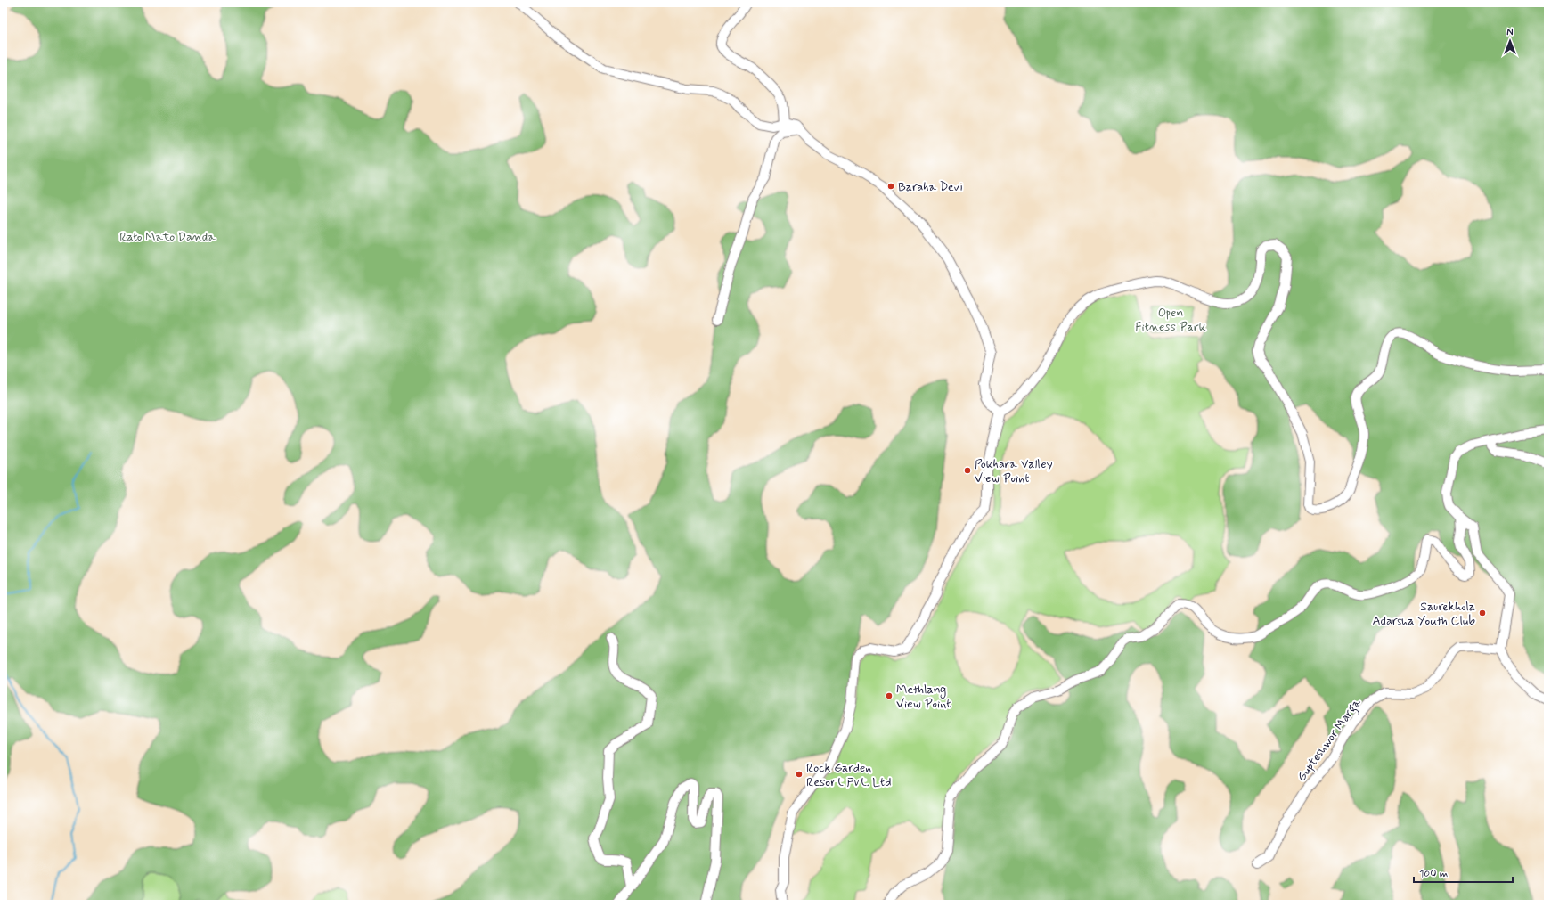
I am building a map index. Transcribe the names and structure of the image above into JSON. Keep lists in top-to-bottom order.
{
  "streets": {
    "street": ["Gupteshwor Marga"]
  },
  "parks": ["Rato Mato Danda", "Open Fitness Park"],
  "places": [
    "Baraha Devi",
    "Pokhara Valley View Point",
    "Saurekhola Adarsha Youth Club",
    "Methlang View Point",
    "Rock Garden Resort Pvt. Ltd"
  ],
  "scale_bar": "100 m",
  "north": "top"
}
